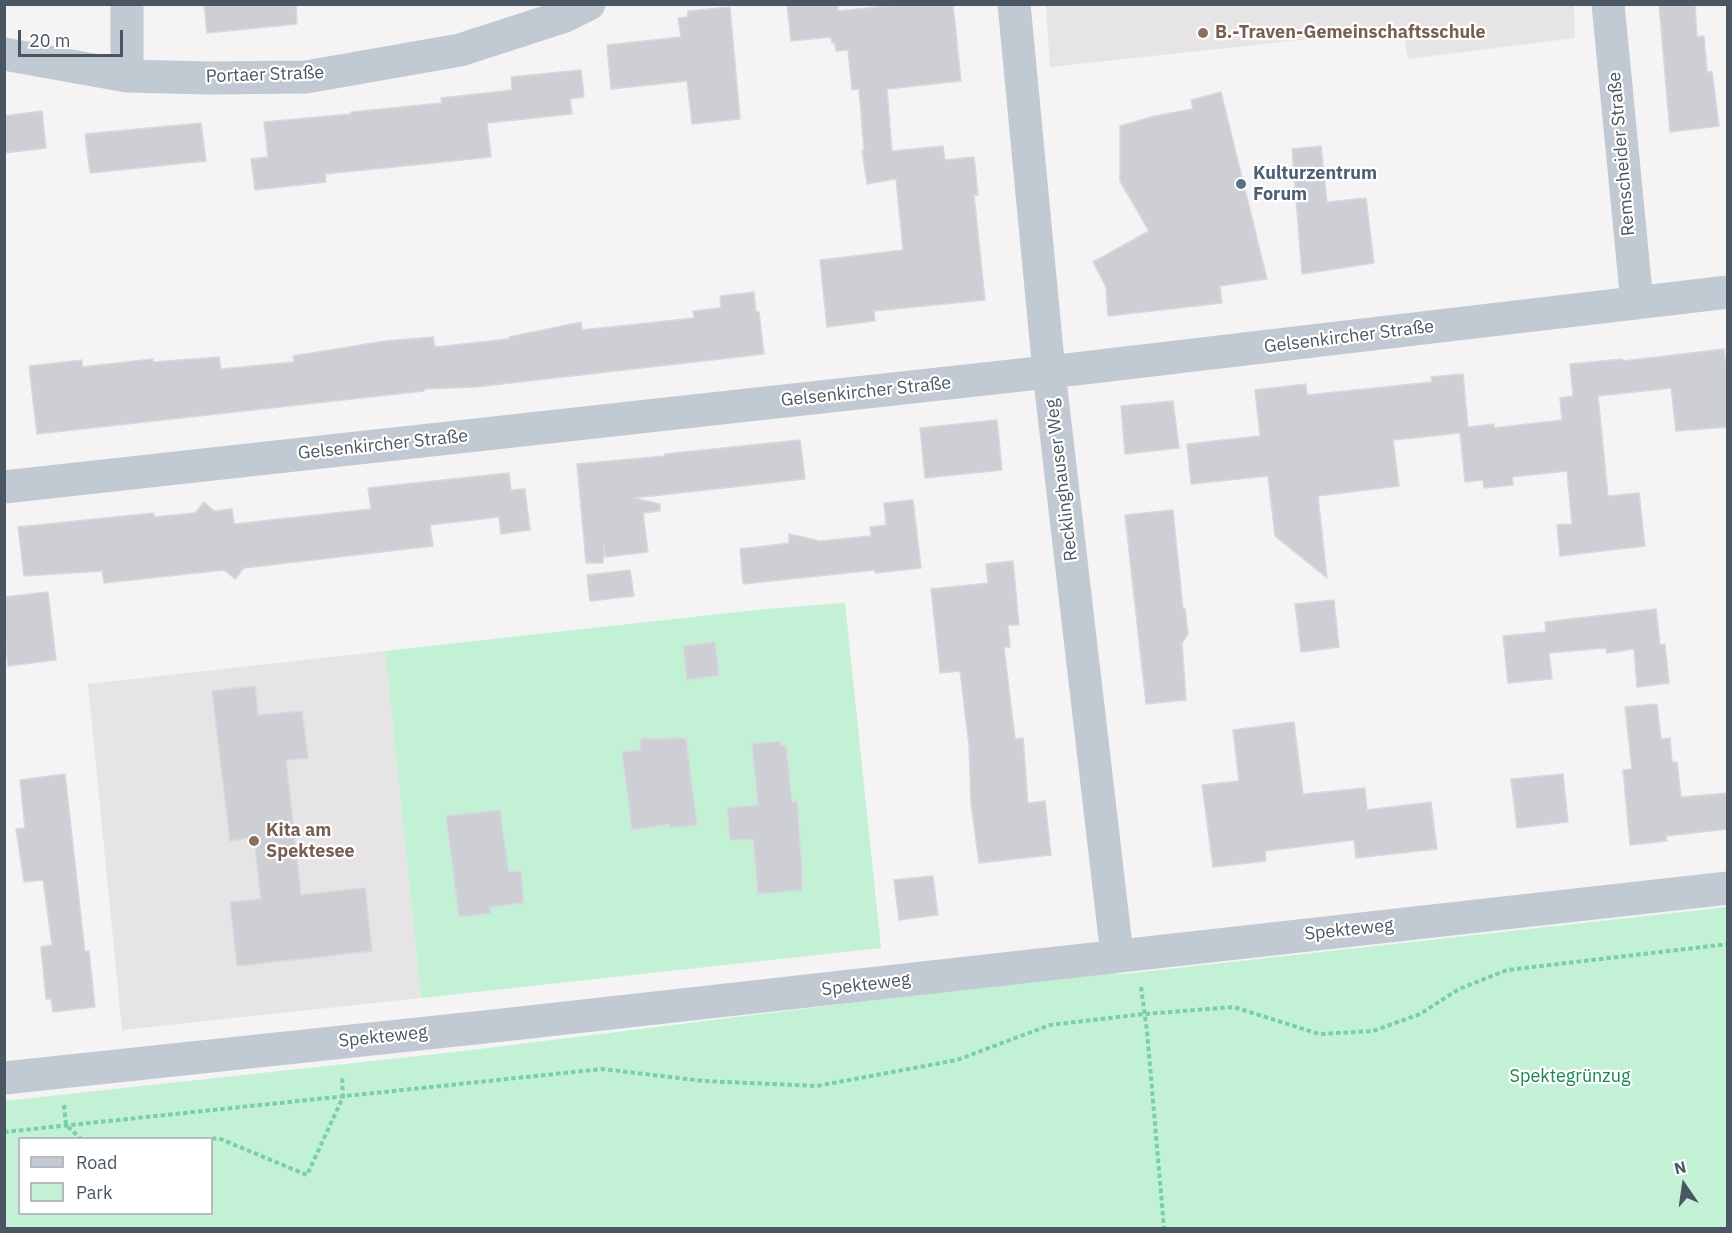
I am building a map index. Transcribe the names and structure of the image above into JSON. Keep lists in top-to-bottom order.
{
  "streets": {
    "street": [
      "Portaer Straße",
      "Remscheider Straße",
      "Gelsenkircher Straße",
      "Recklinghauser Weg",
      "Spekteweg"
    ]
  },
  "crossings": [
    ["Remscheider Straße", "Gelsenkircher Straße"],
    ["Gelsenkircher Straße", "Recklinghauser Weg"],
    ["Recklinghauser Weg", "Spekteweg"]
  ],
  "parks": ["Spektegrünzug"],
  "places": ["B.-Traven-Gemeinschaftsschule", "Kulturzentrum Forum", "Kita am Spektesee"],
  "legend": ["Road", "Park"],
  "scale_bar": "20 m",
  "north": "top"
}
